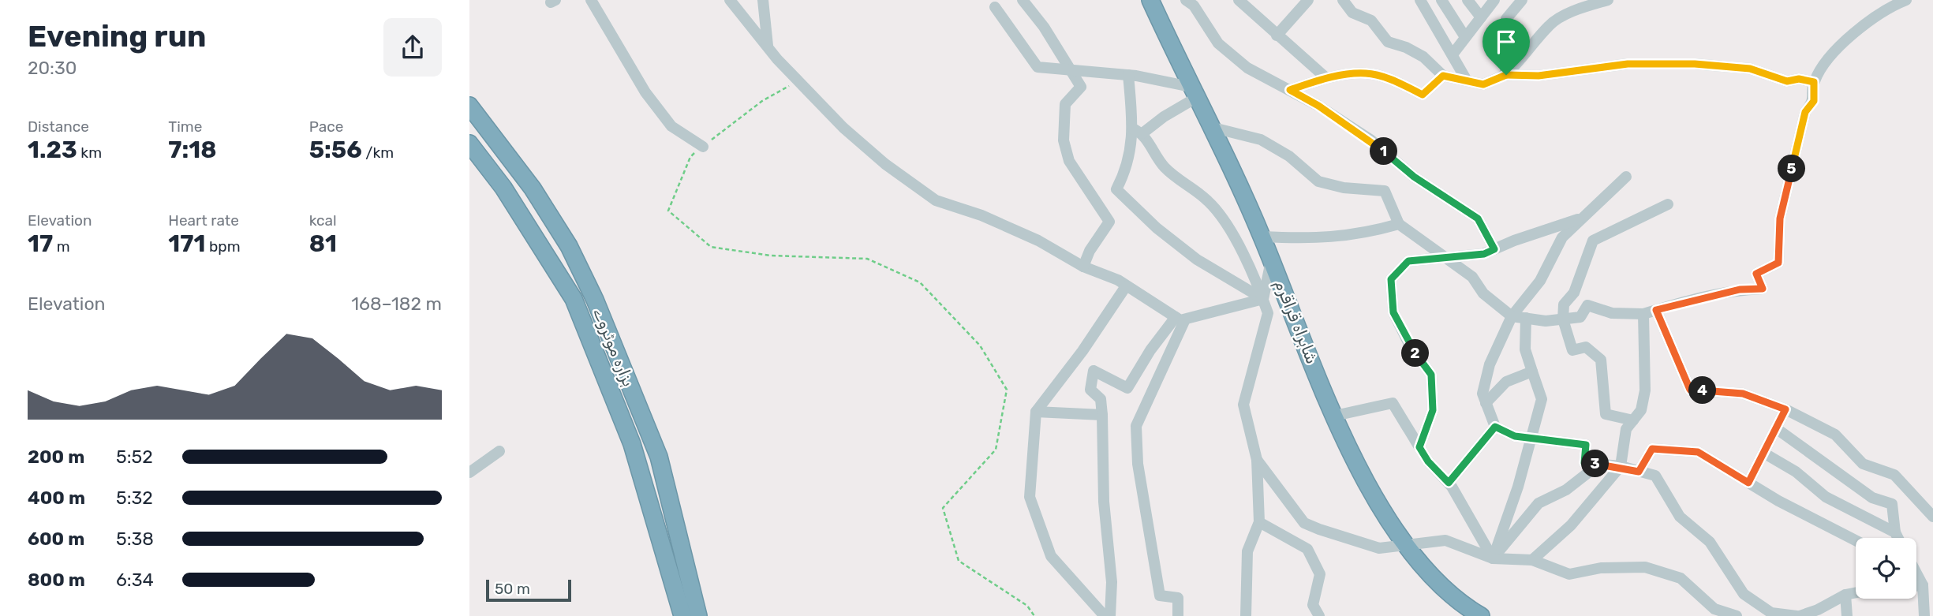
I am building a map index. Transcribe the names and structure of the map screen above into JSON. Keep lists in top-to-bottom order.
{
  "streets": {
    "highway": ["شاہراہ قراقرم", "ہزارہ موٹروے"]
  },
  "scale_bar": "50 m",
  "page": {
    "heading": ["Evening run", "20:30"],
    "stats": [
      ["Distance", "1.23 km"],
      ["Time", "7:18"],
      ["Pace", "5:56 /km"],
      ["Elevation", "17 m"],
      ["Heart rate", "171 bpm"],
      ["kcal", "81"]
    ],
    "pins": [
      "1",
      "5",
      "2",
      "4",
      "3"
    ],
    "chart": ["Elevation", "168–182 m"],
    "list": [
      {
        "name": "200 m",
        "note": "5:52"
      },
      {
        "name": "400 m",
        "note": "5:32"
      },
      {
        "name": "600 m",
        "note": "5:38"
      },
      {
        "name": "800 m",
        "note": "6:34"
      }
    ],
    "scale": "50 m"
  }
}
